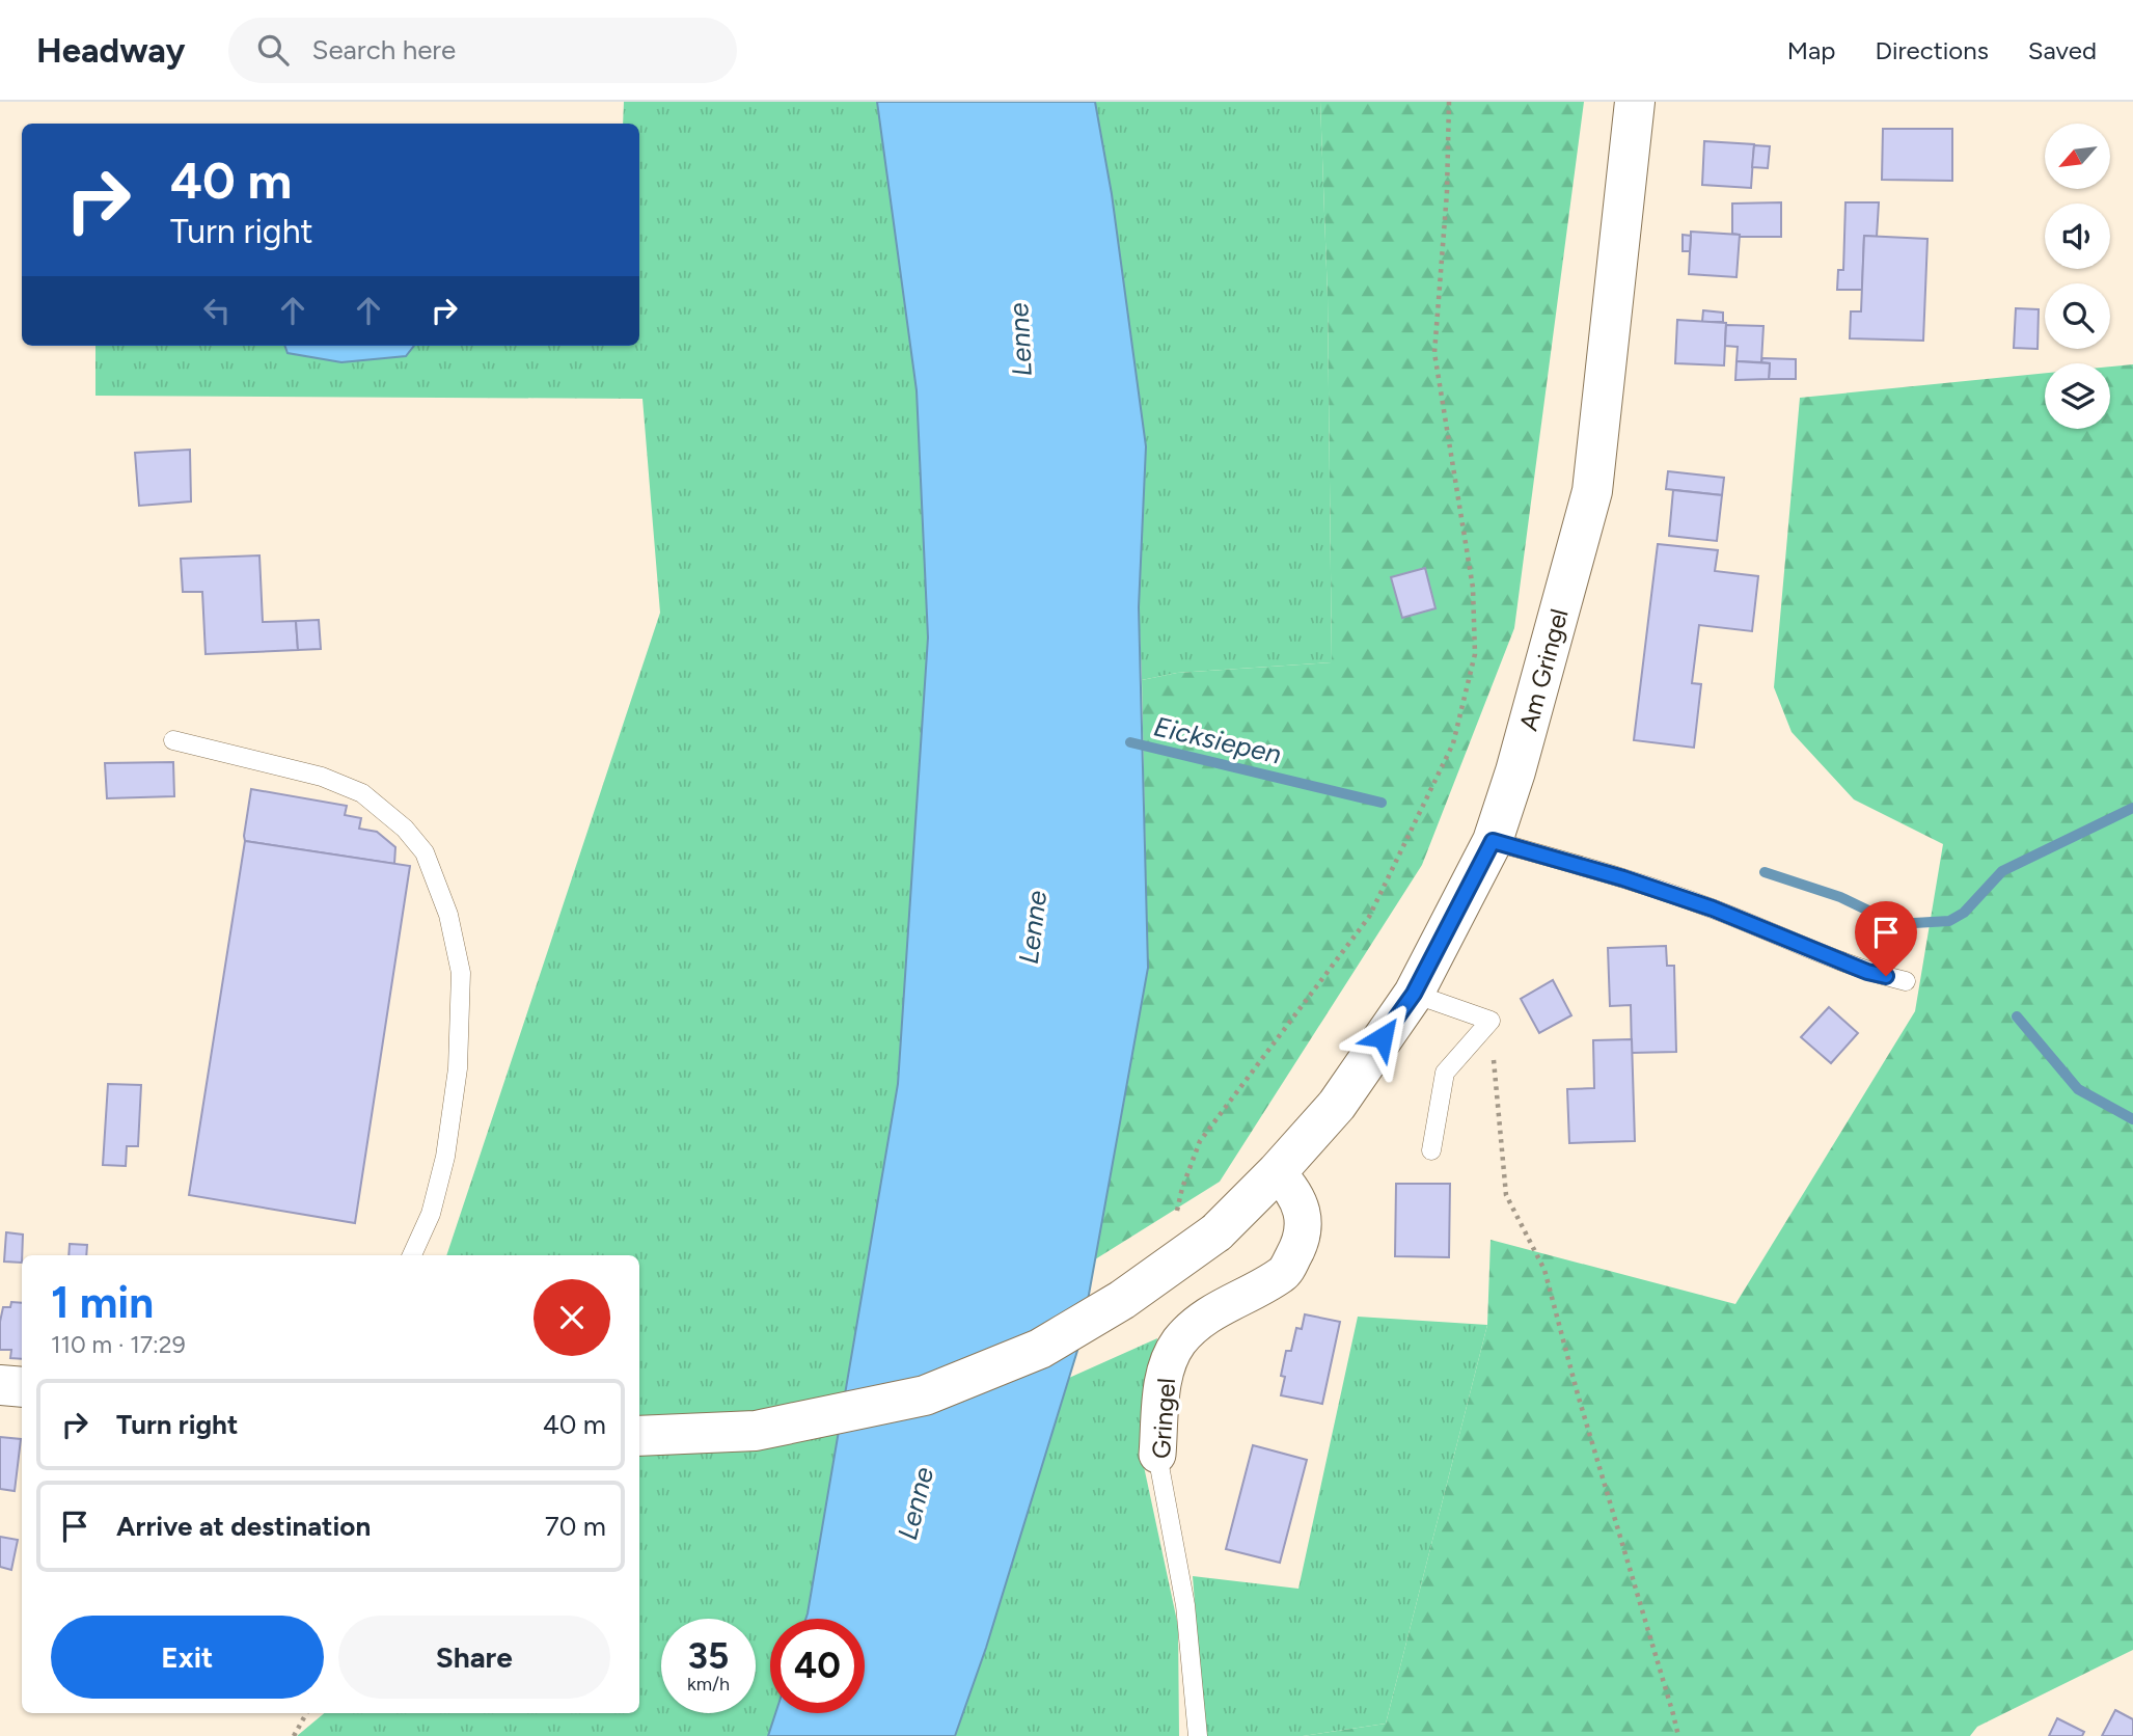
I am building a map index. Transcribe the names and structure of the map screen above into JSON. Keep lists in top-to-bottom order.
{
  "streets": {
    "street": ["Am Gringel", "Gringel"]
  },
  "crossings": [
    ["Am Gringel", "Gringel"]
  ],
  "water": ["Lenne", "Eicksiepen"],
  "north": "bottom left",
  "page": {
    "header": "Headway",
    "search": "Search here",
    "nav": ["Map", "Directions", "Saved"],
    "turn": ["40 m", "Turn right"],
    "heading": ["1 min", "110 m · 17:29"],
    "list": [
      {
        "name": "Turn right",
        "value": "40 m"
      },
      {
        "name": "Arrive at destination",
        "value": "70 m"
      }
    ],
    "buttons": ["Exit", "Share"],
    "speed": "35 km/h",
    "limit": "40"
  }
}
